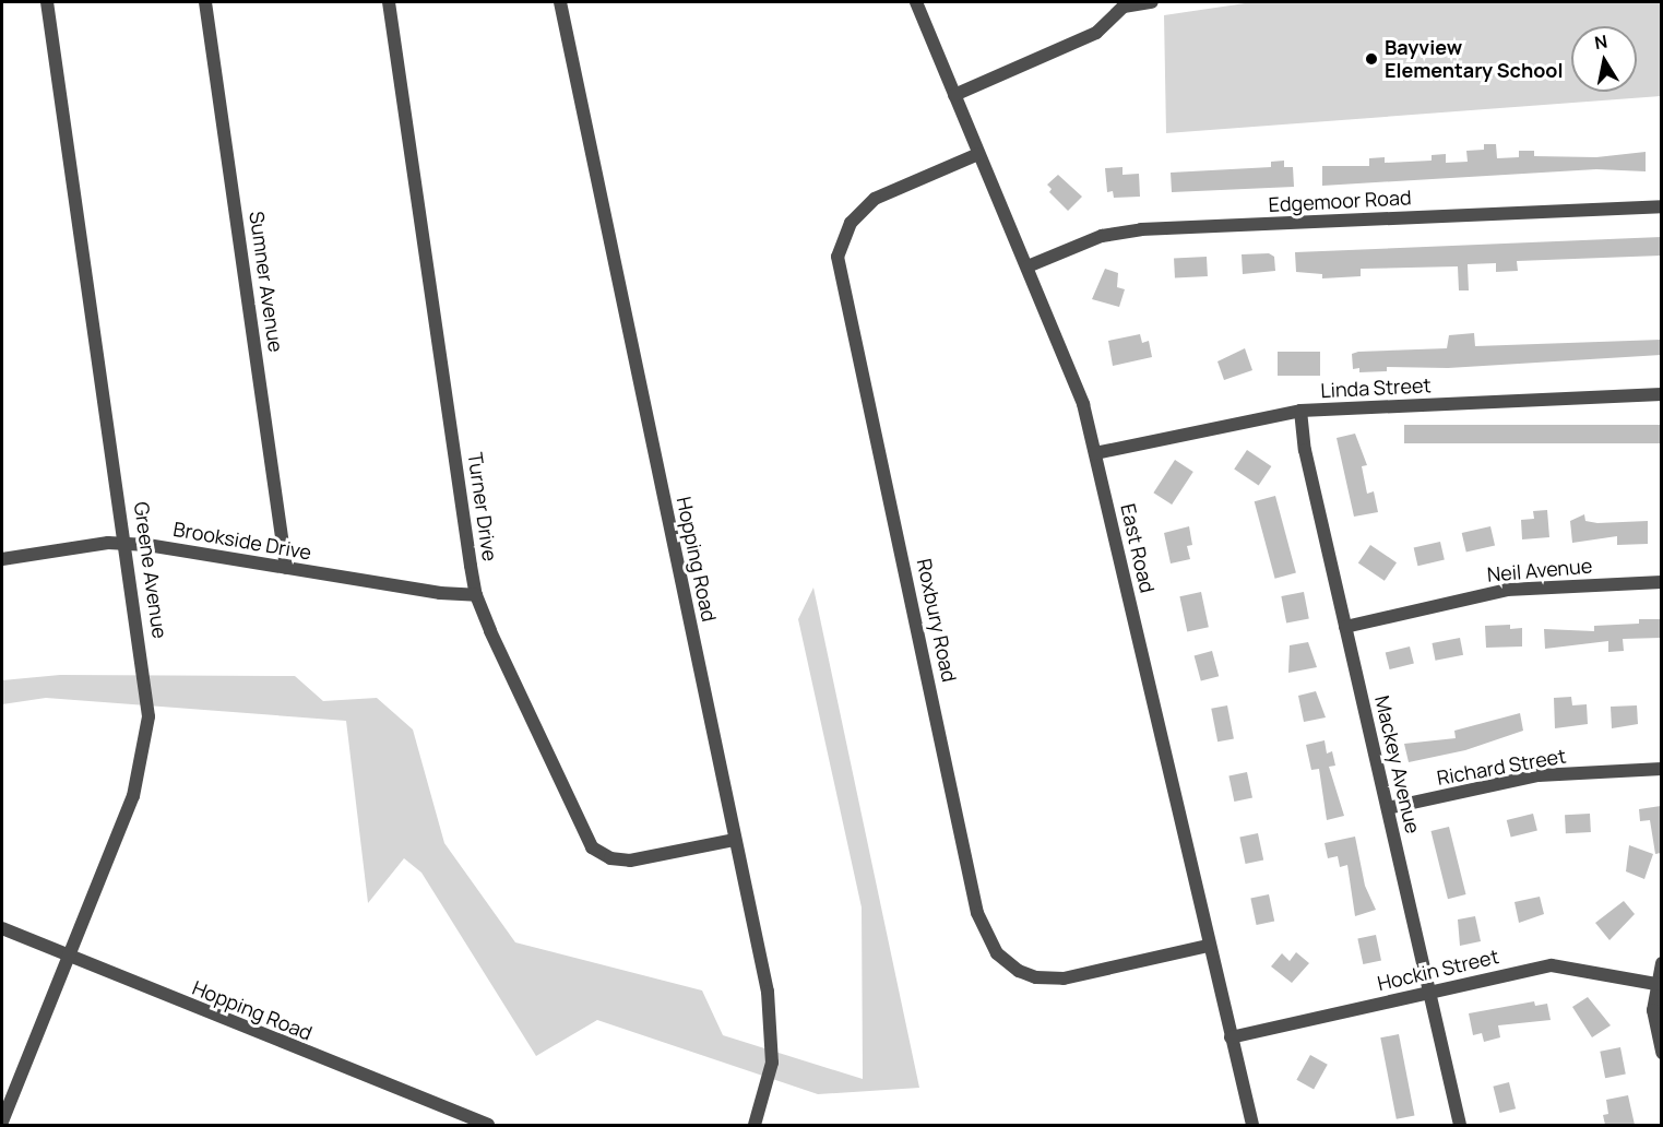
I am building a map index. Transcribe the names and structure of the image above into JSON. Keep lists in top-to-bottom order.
{
  "streets": {
    "street": [
      "Edgemoor Road",
      "Sumner Avenue",
      "Linda Street",
      "Turner Drive",
      "Brookside Drive",
      "East Road",
      "Hopping Road",
      "Greene Avenue",
      "Neil Avenue",
      "Roxbury Road",
      "Mackey Avenue",
      "Richard Street",
      "Hockin Street"
    ]
  },
  "crossings": [
    ["Edgemoor Road", "East Road"],
    ["Sumner Avenue", "Brookside Drive"],
    ["Linda Street", "East Road"],
    ["Linda Street", "Mackey Avenue"],
    ["Turner Drive", "Brookside Drive"],
    ["Turner Drive", "Hopping Road"],
    ["Brookside Drive", "Greene Avenue"],
    ["East Road", "Roxbury Road"],
    ["East Road", "Hockin Street"],
    ["Hopping Road", "Greene Avenue"],
    ["Neil Avenue", "Mackey Avenue"],
    ["Mackey Avenue", "Richard Street"],
    ["Mackey Avenue", "Hockin Street"]
  ],
  "places": ["Bayview Elementary School"],
  "north": "top"
}
